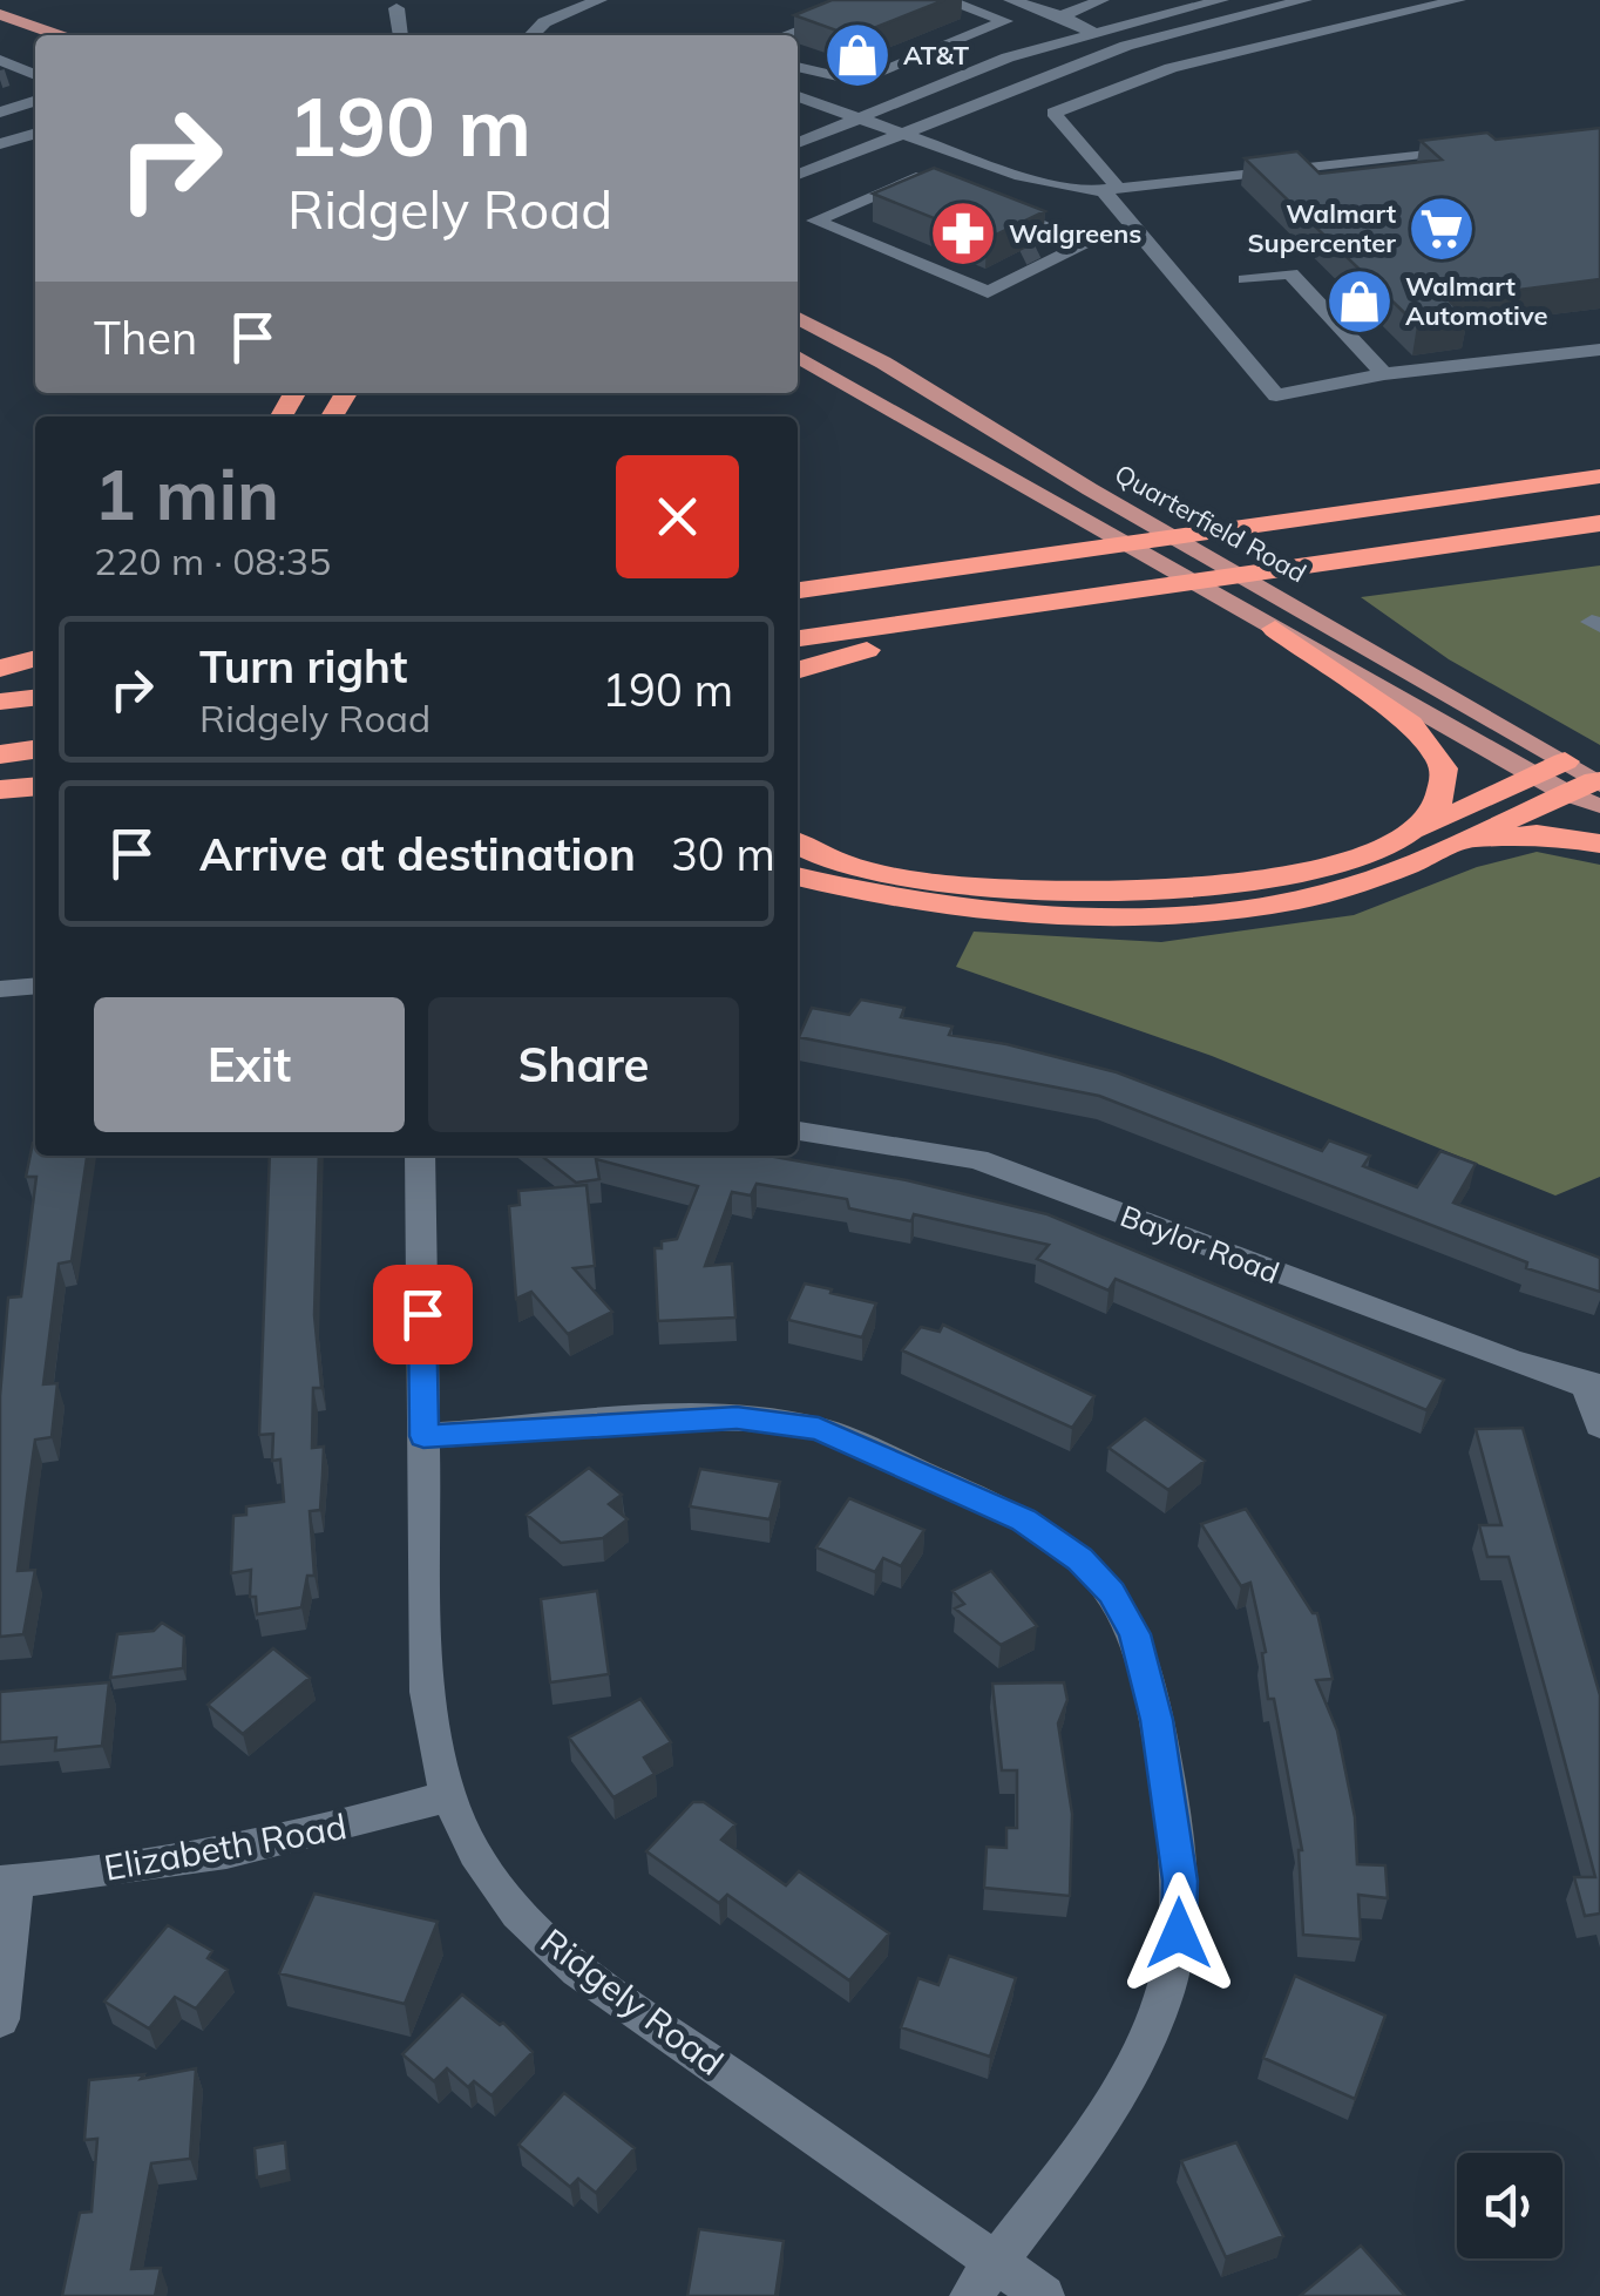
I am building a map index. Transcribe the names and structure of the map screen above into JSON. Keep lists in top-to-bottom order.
{
  "streets": {
    "main road": ["Quarterfield Road"],
    "street": ["Baylor Road", "Elizabeth Road", "Ridgely Road"]
  },
  "crossings": [
    ["Elizabeth Road", "Ridgely Road"]
  ],
  "places": {
    "shop": ["AT&T", "Walmart Automotive"],
    "supermarket": ["Walmart Supercenter"],
    "pharmacy": ["Walgreens"]
  },
  "page": {
    "turn": ["190 m", "Ridgely Road"],
    "then": "Then",
    "heading": ["1 min", "220 m · 08:35"],
    "list": [
      {
        "name": "Turn right",
        "note": "Ridgely Road",
        "value": "190 m"
      },
      {
        "name": "Arrive at destination",
        "value": "30 m"
      }
    ],
    "buttons": ["Exit", "Share"]
  }
}
